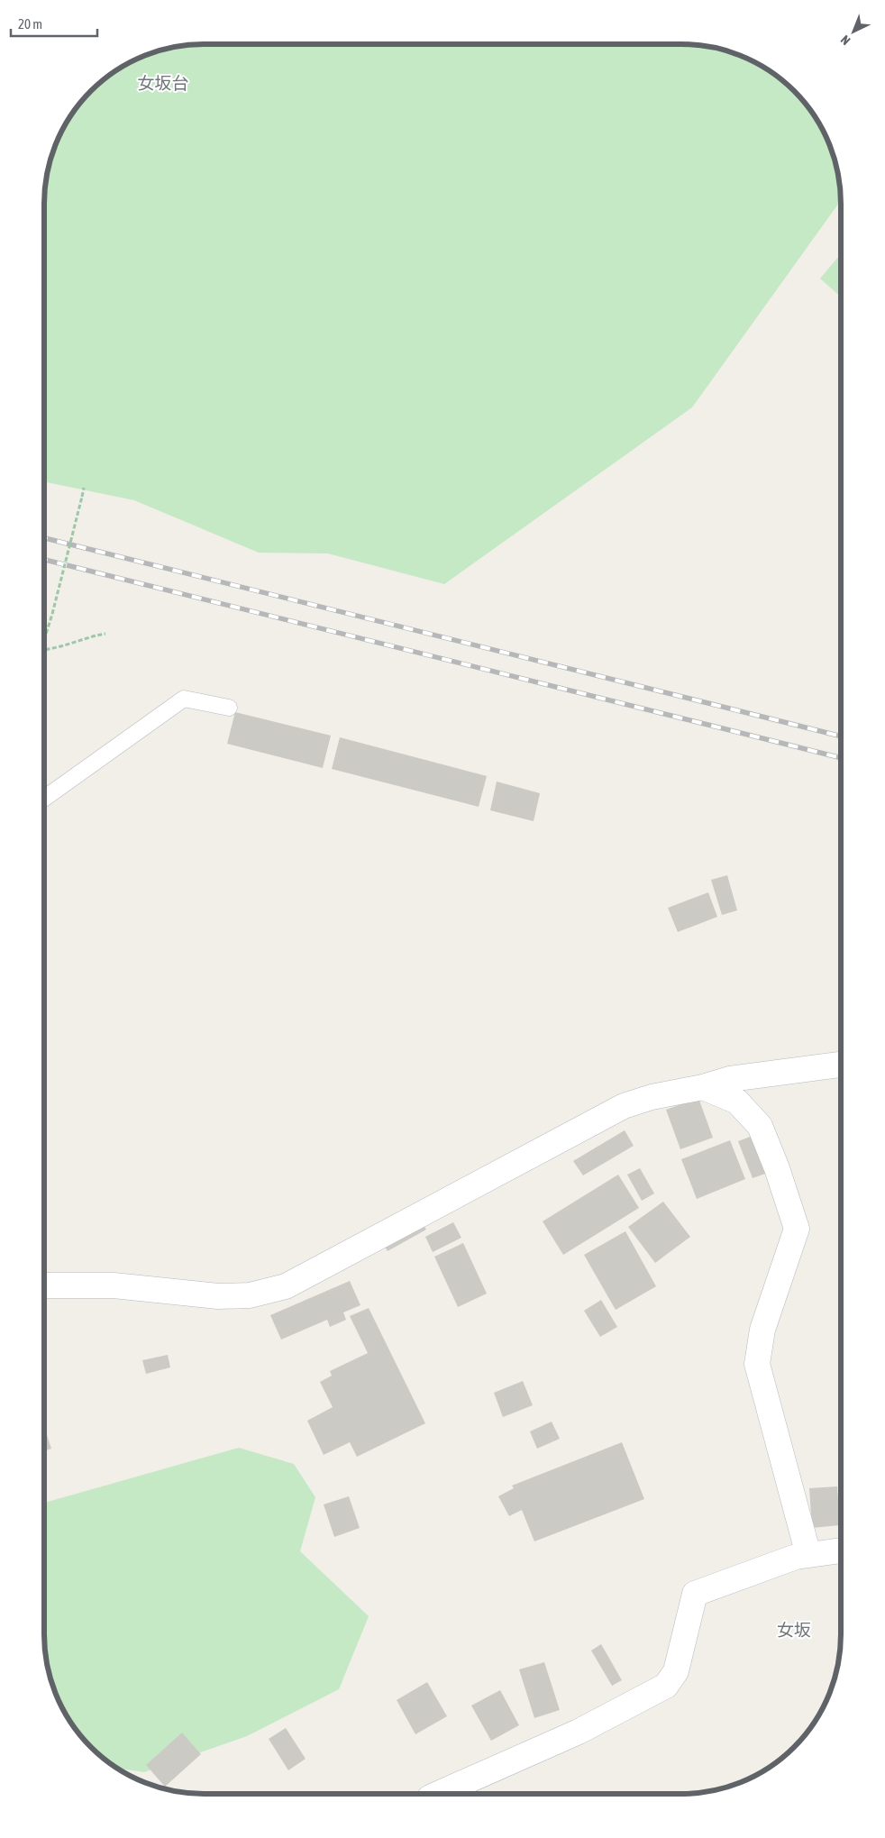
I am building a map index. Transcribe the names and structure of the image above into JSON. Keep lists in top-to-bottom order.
{
  "districts": ["女坂台", "女坂"],
  "scale_bar": "20 m",
  "north": "bottom left"
}
